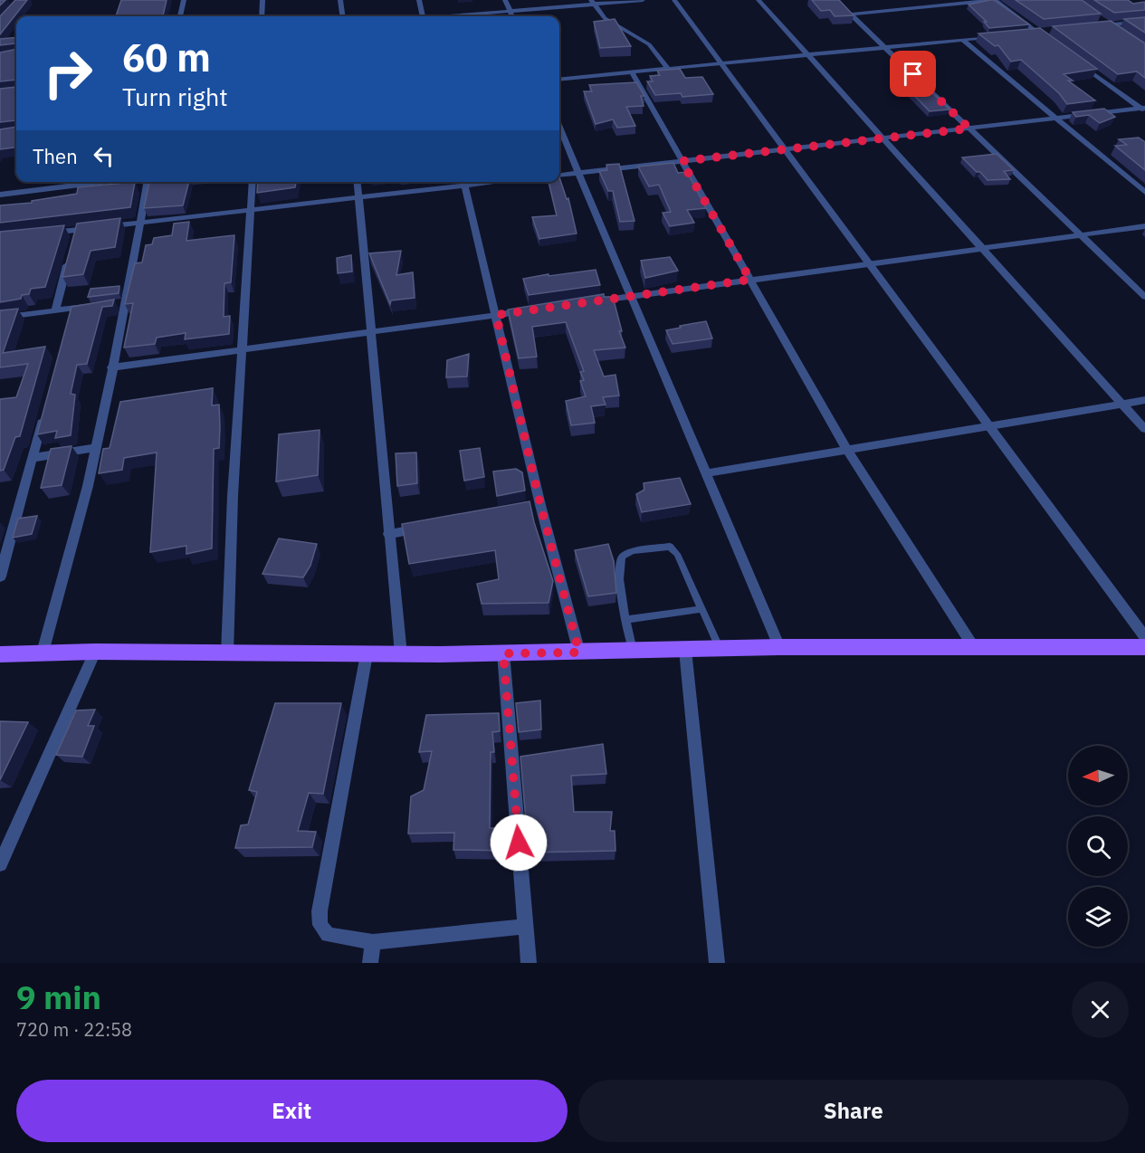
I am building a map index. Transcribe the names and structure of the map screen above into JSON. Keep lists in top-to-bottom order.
{
  "north": "left",
  "page": {
    "turn": ["60 m", "Turn right"],
    "then": "Then",
    "heading": ["9 min", "720 m · 22:58"],
    "buttons": ["Exit", "Share"]
  }
}
